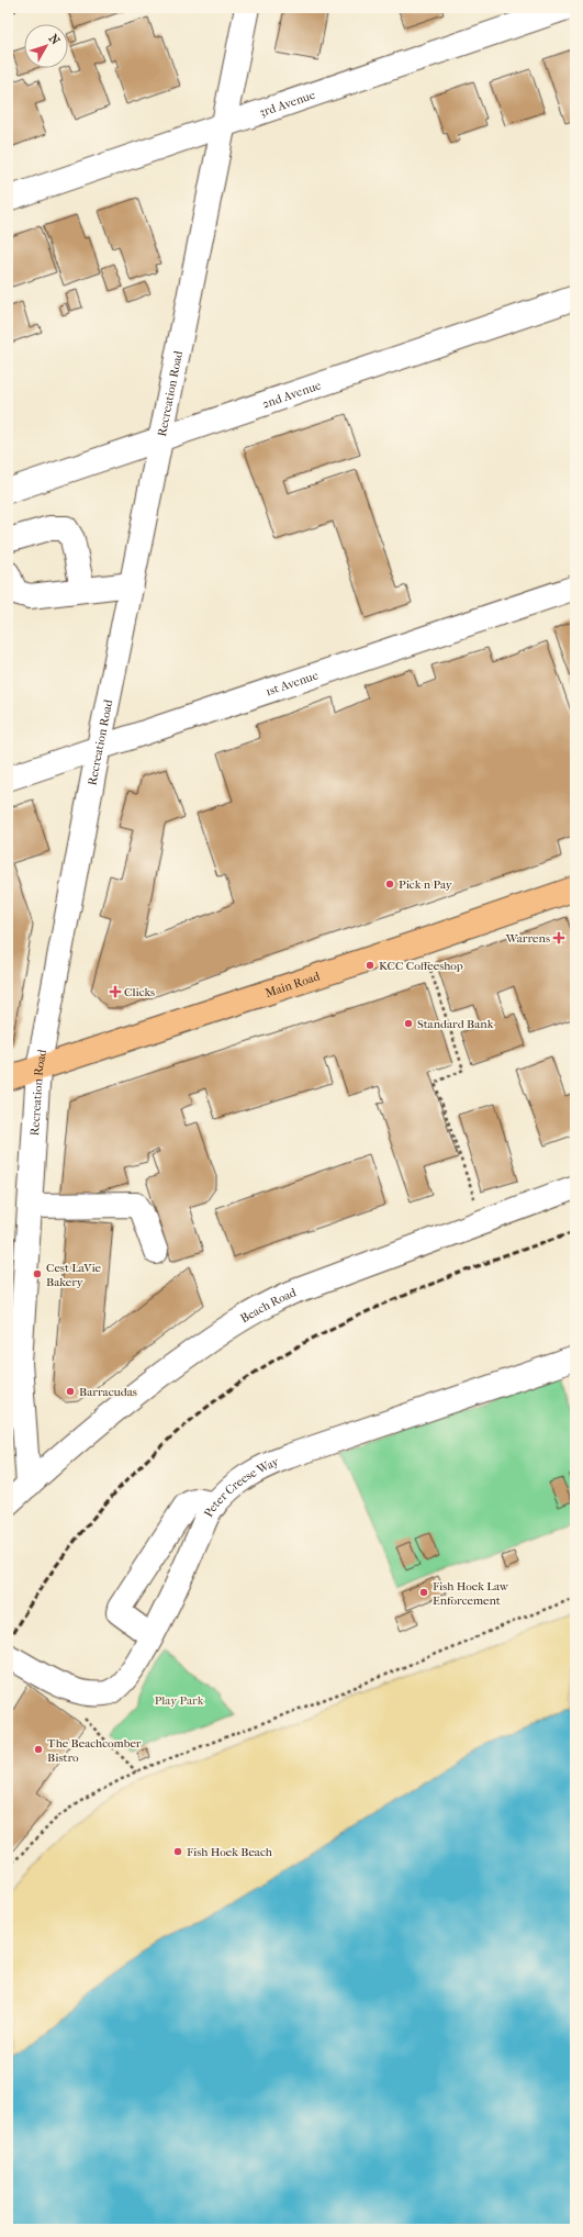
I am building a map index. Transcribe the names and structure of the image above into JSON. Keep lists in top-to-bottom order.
{
  "streets": {
    "main road": ["Main Road"],
    "street": [
      "3rd Avenue",
      "Recreation Road",
      "2nd Avenue",
      "1st Avenue",
      "Beach Road",
      "Peter Creese Way"
    ]
  },
  "crossings": [
    ["3rd Avenue", "Recreation Road"],
    ["Recreation Road", "2nd Avenue"],
    ["Recreation Road", "1st Avenue"],
    ["Recreation Road", "Main Road"],
    ["Recreation Road", "Beach Road"]
  ],
  "parks": ["Play Park"],
  "places": {
    "other": [
      "Pick n Pay",
      "KCC Coffeeshop",
      "Standard Bank",
      "Cest LaVie Bakery",
      "Barracudas",
      "Fish Hoek Law Enforcement",
      "The Beachcomber Bistro",
      "Fish Hoek Beach"
    ],
    "health": ["Warrens", "Clicks"]
  },
  "north": "top right"
}
